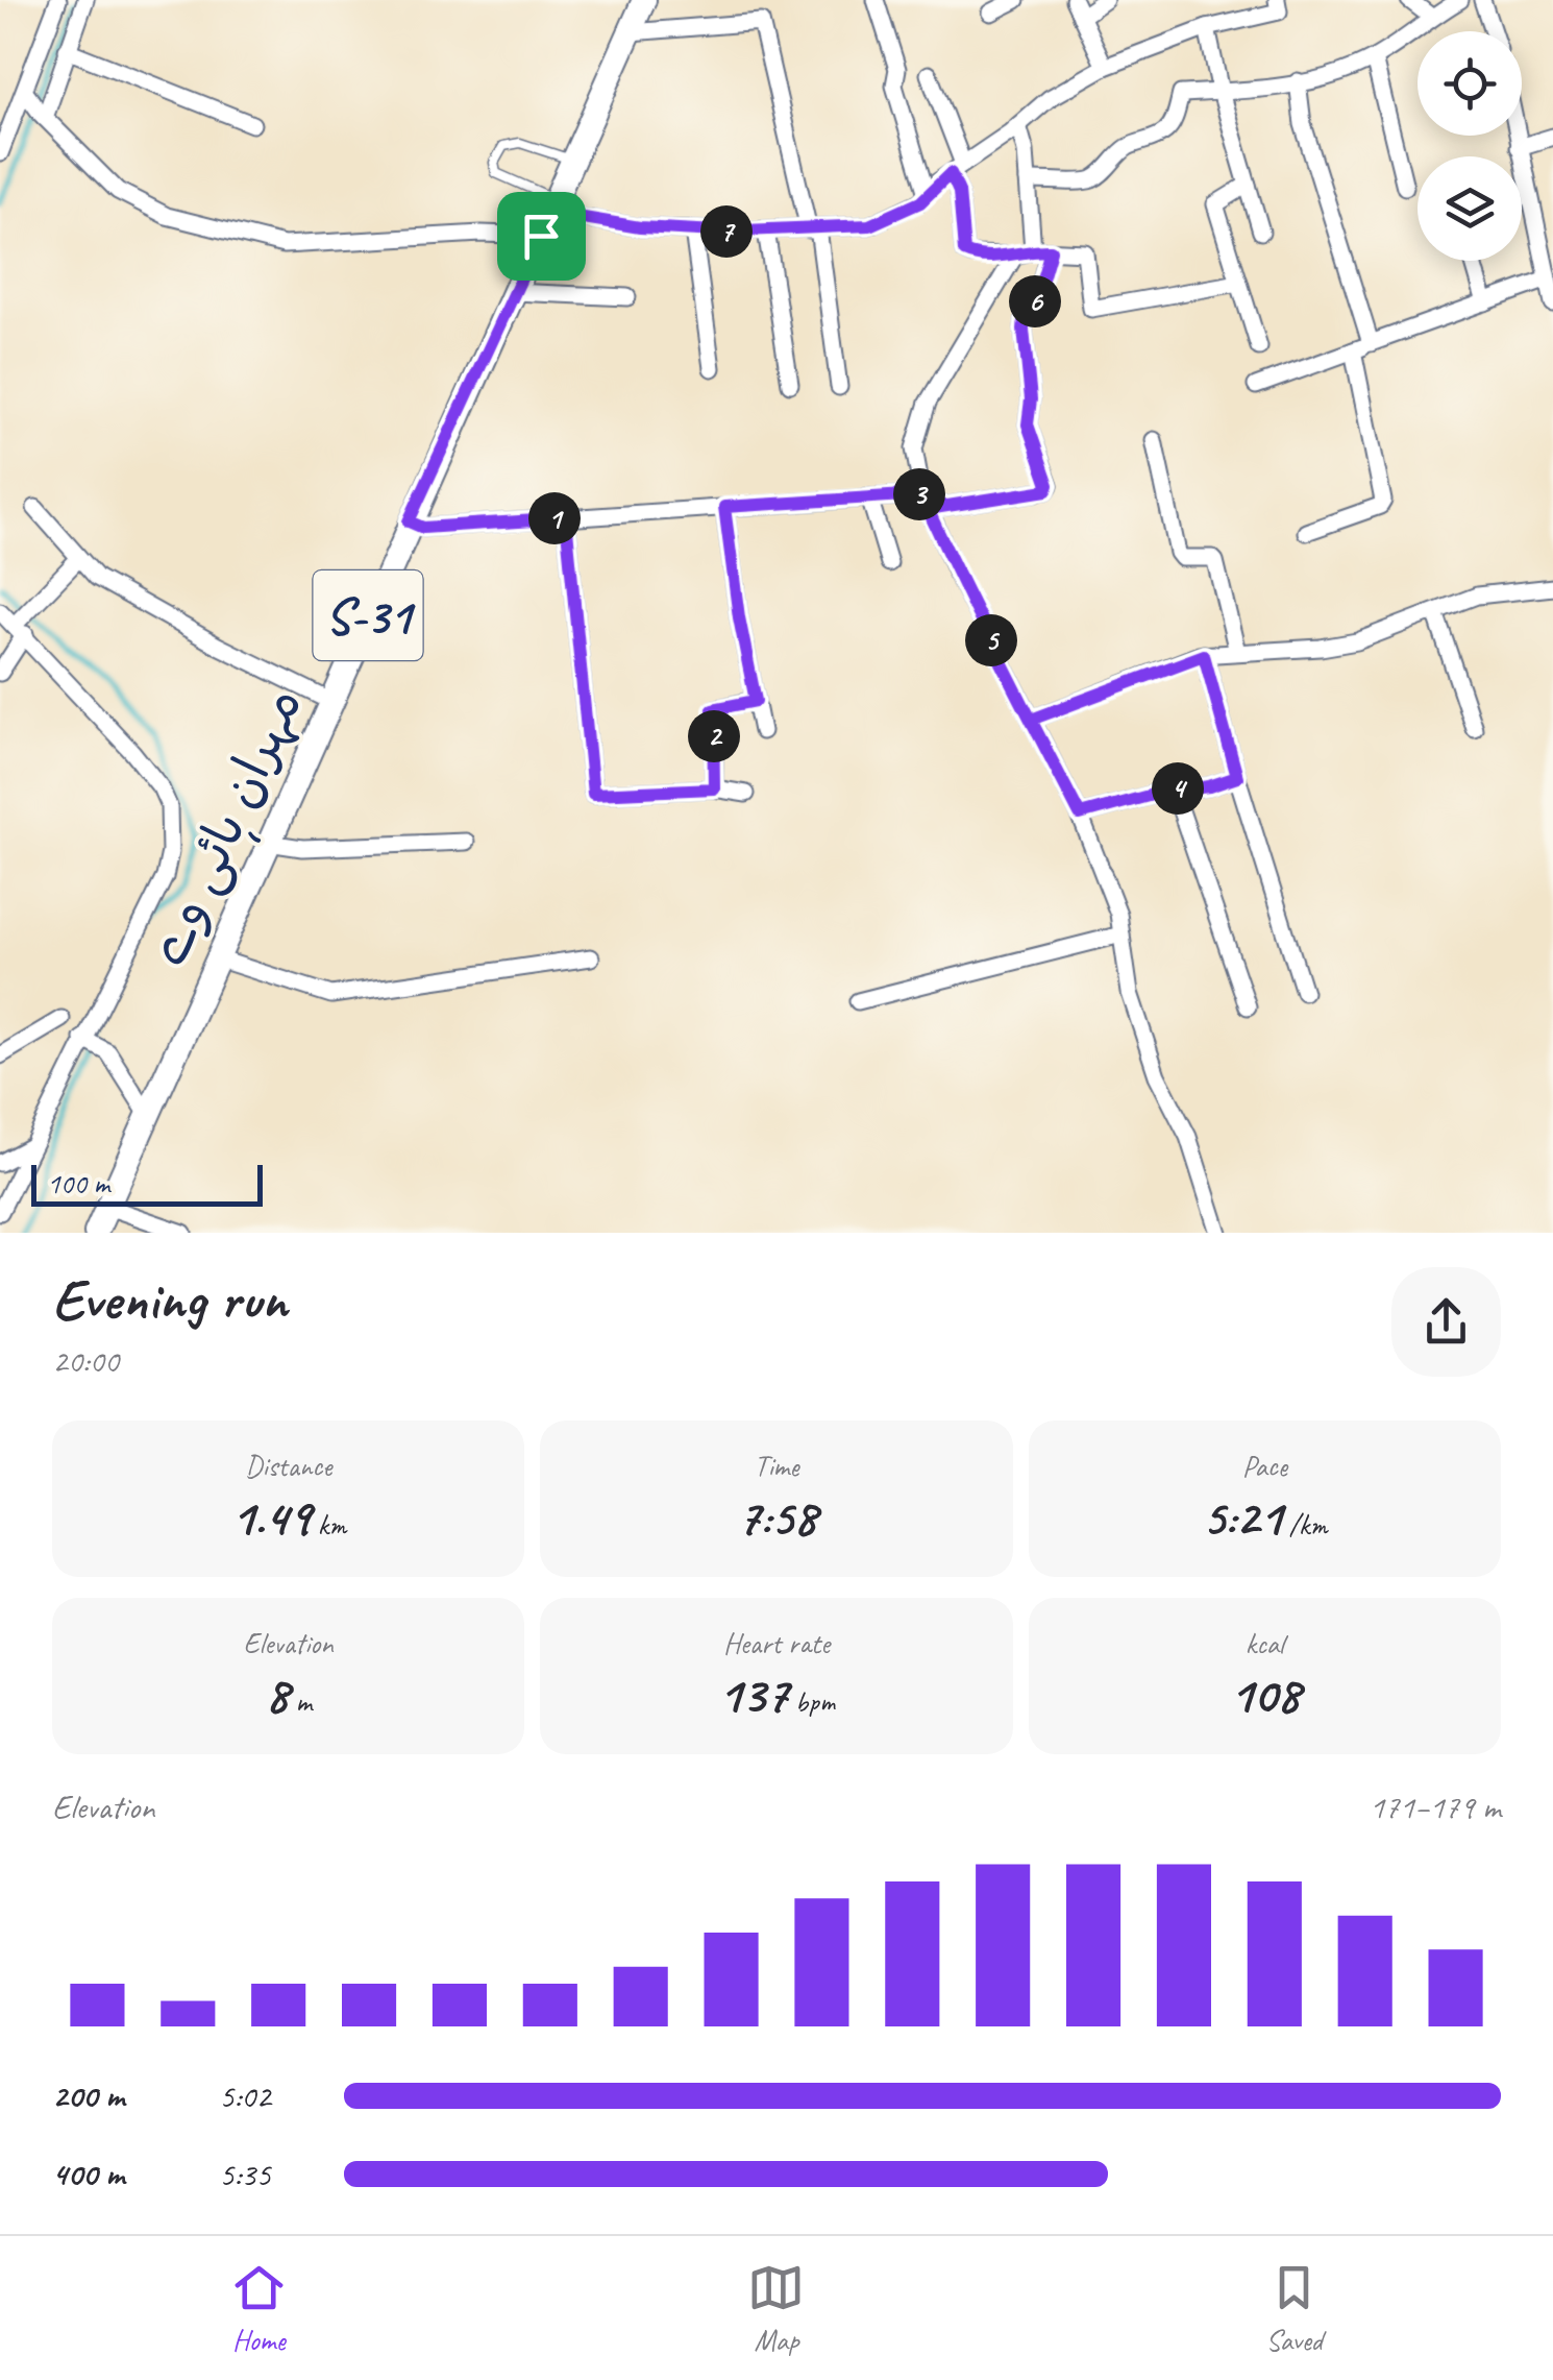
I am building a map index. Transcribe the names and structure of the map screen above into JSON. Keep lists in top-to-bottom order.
{
  "streets": {
    "main road": ["S-31", "مہران ہائی وے"]
  },
  "scale_bar": "100 m",
  "page": {
    "pins": [
      "7",
      "6",
      "3",
      "1",
      "5",
      "2",
      "4"
    ],
    "scale": "100 m",
    "heading": ["Evening run", "20:00"],
    "stats": [
      ["Distance", "1.49 km"],
      ["Time", "7:58"],
      ["Pace", "5:21 /km"],
      ["Elevation", "8 m"],
      ["Heart rate", "137 bpm"],
      ["kcal", "108"]
    ],
    "chart": ["Elevation", "171–179 m"],
    "list": [
      {
        "name": "200 m",
        "note": "5:02"
      },
      {
        "name": "400 m",
        "note": "5:35"
      }
    ],
    "tabs": ["Home", "Map", "Saved"]
  }
}
